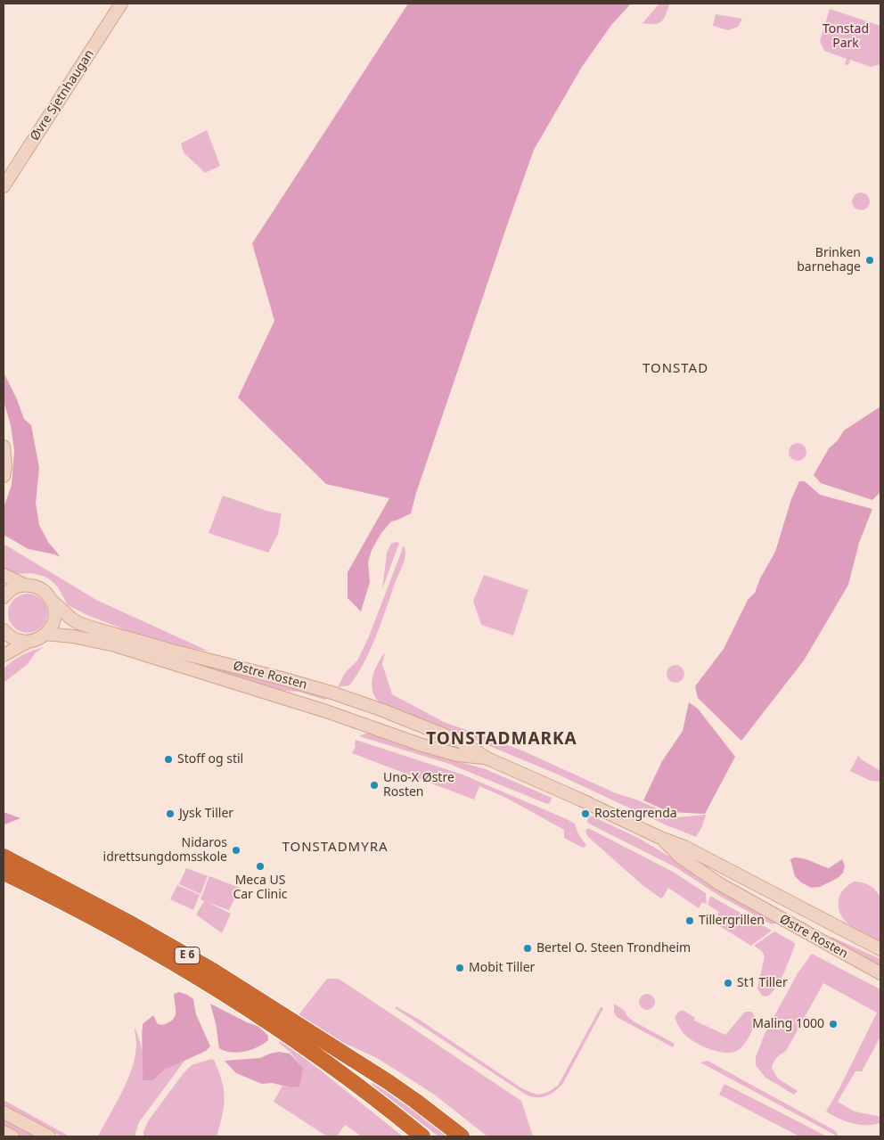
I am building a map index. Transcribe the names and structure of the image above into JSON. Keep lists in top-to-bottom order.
{
  "streets": {
    "highway": ["E 6"],
    "main road": ["Øvre Sjetnhaugan", "Østre Rosten"]
  },
  "districts": ["TONSTAD", "TONSTADMARKA", "TONSTADMYRA"],
  "parks": ["Tonstad Park"],
  "places": [
    "Brinken barnehage",
    "Stoff og stil",
    "Uno-X Østre Rosten",
    "Jysk Tiller",
    "Rostengrenda",
    "Nidaros idrettsungdomsskole",
    "Meca US Car Clinic",
    "Tillergrillen",
    "Bertel O. Steen Trondheim",
    "Mobit Tiller",
    "St1 Tiller",
    "Maling 1000"
  ]
}
